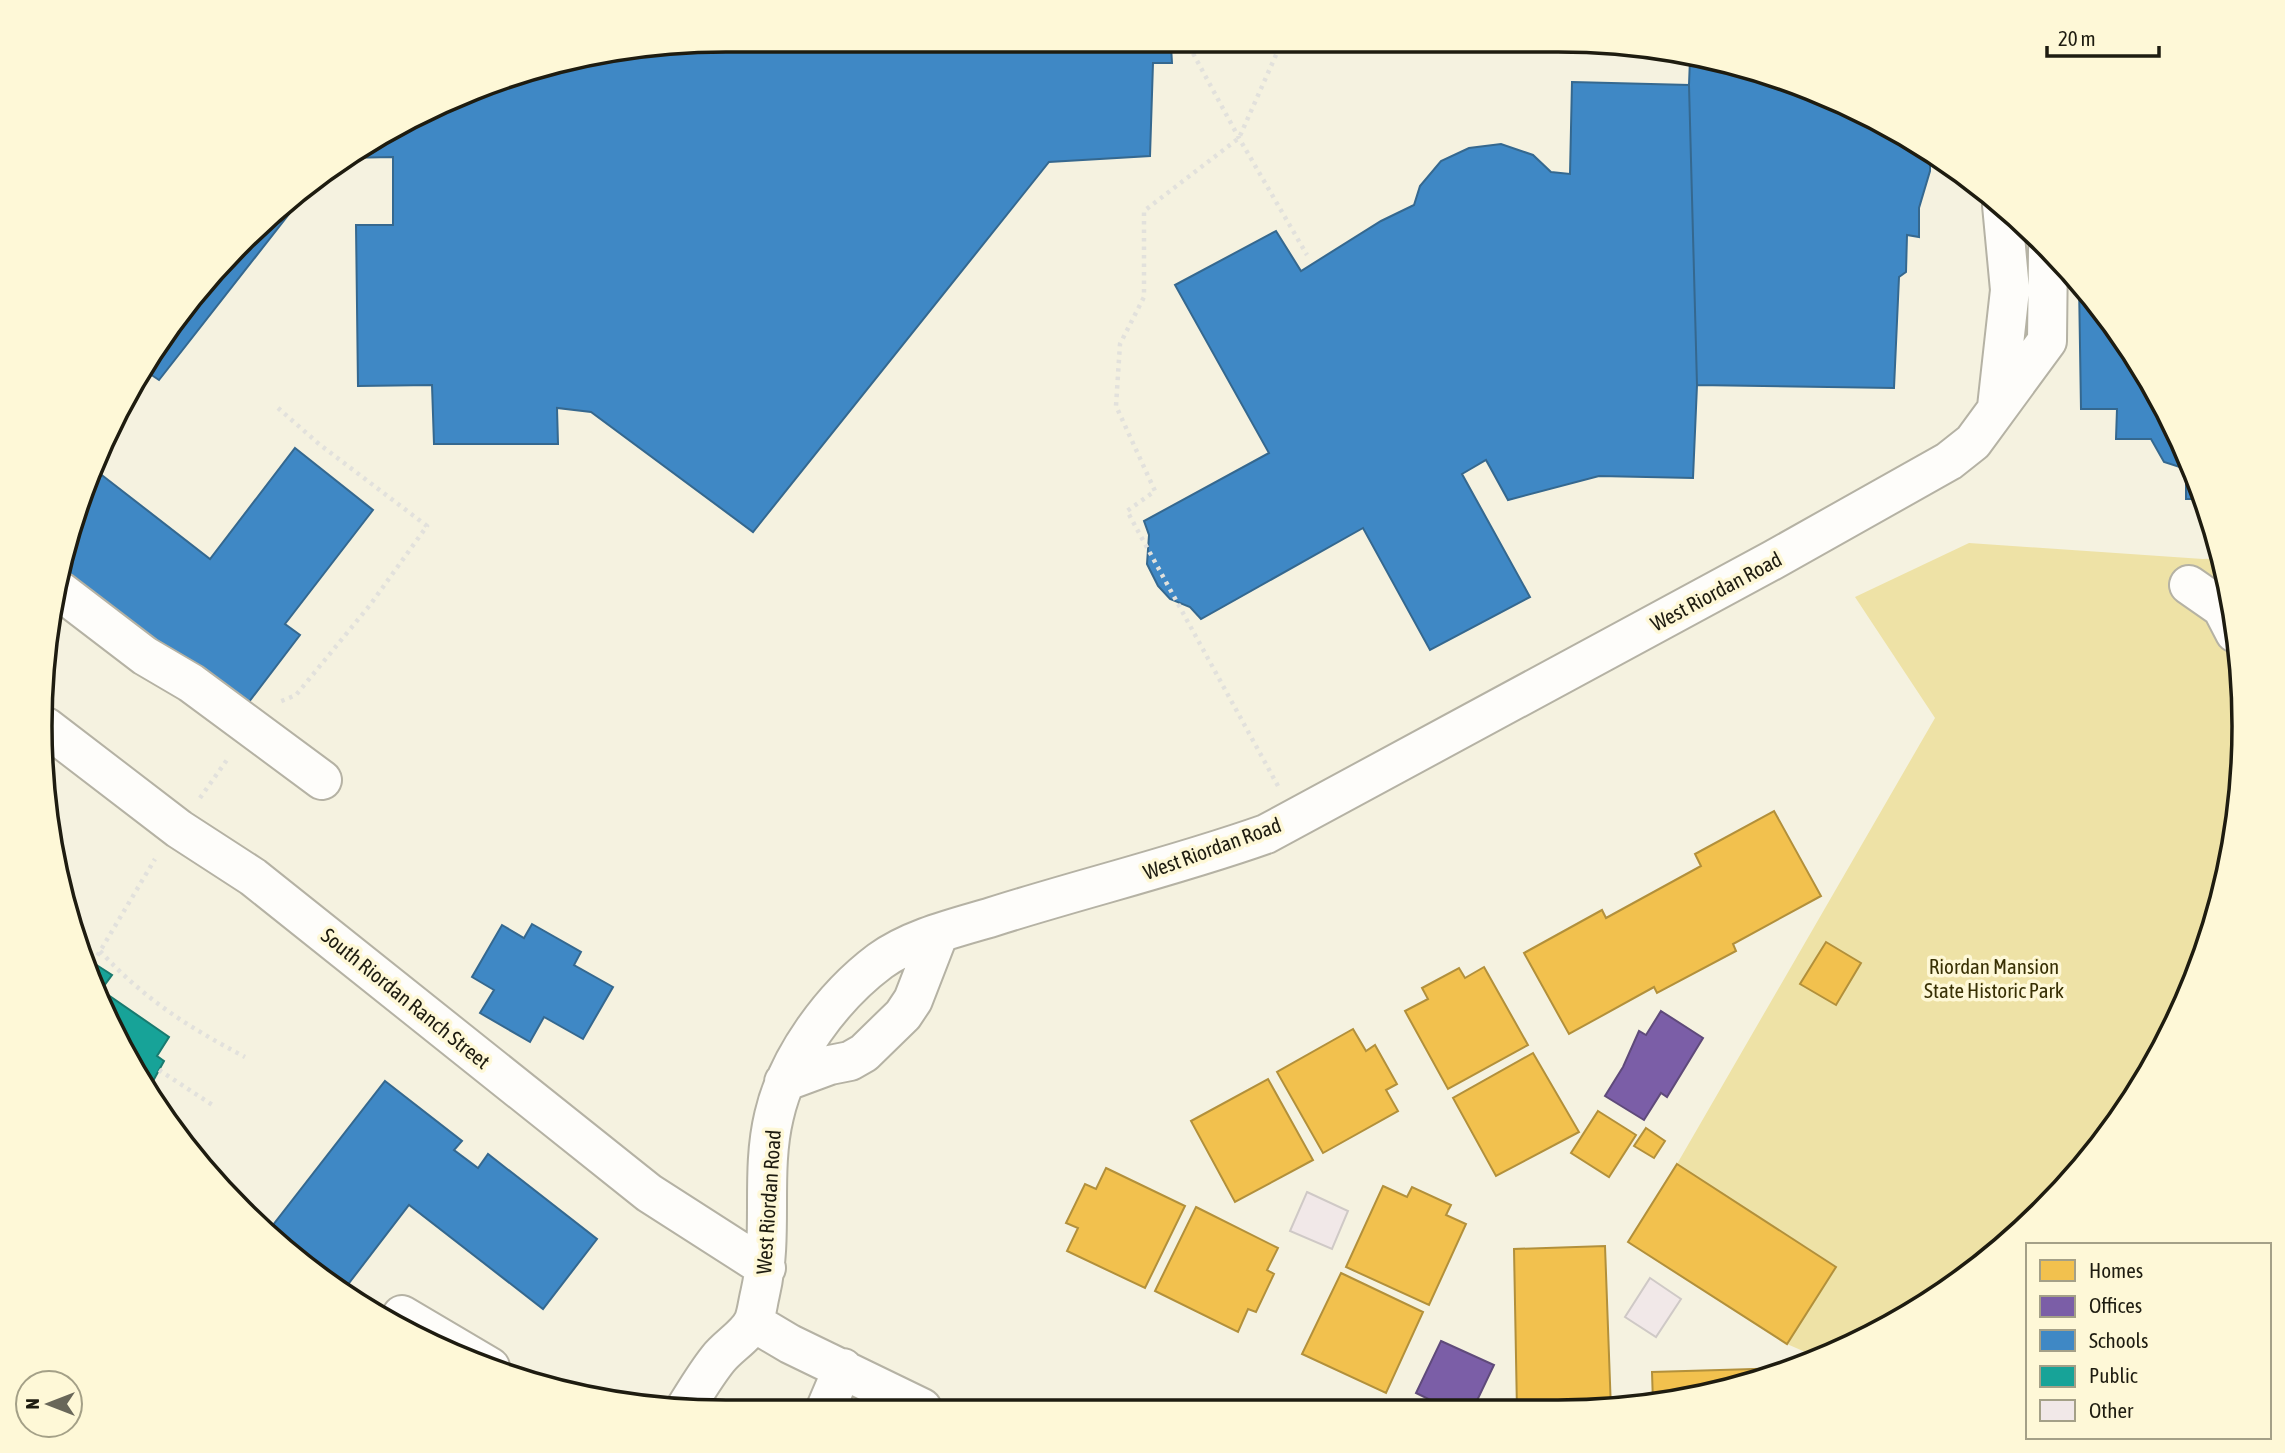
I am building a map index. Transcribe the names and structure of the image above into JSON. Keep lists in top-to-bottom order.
{
  "streets": {
    "street": ["West Riordan Road", "South Riordan Ranch Street"]
  },
  "crossings": [
    ["West Riordan Road", "South Riordan Ranch Street"]
  ],
  "parks": ["Riordan Mansion State Historic Park"],
  "legend": [
    "Homes",
    "Offices",
    "Schools",
    "Public",
    "Other"
  ],
  "scale_bar": "20 m",
  "north": "left"
}
